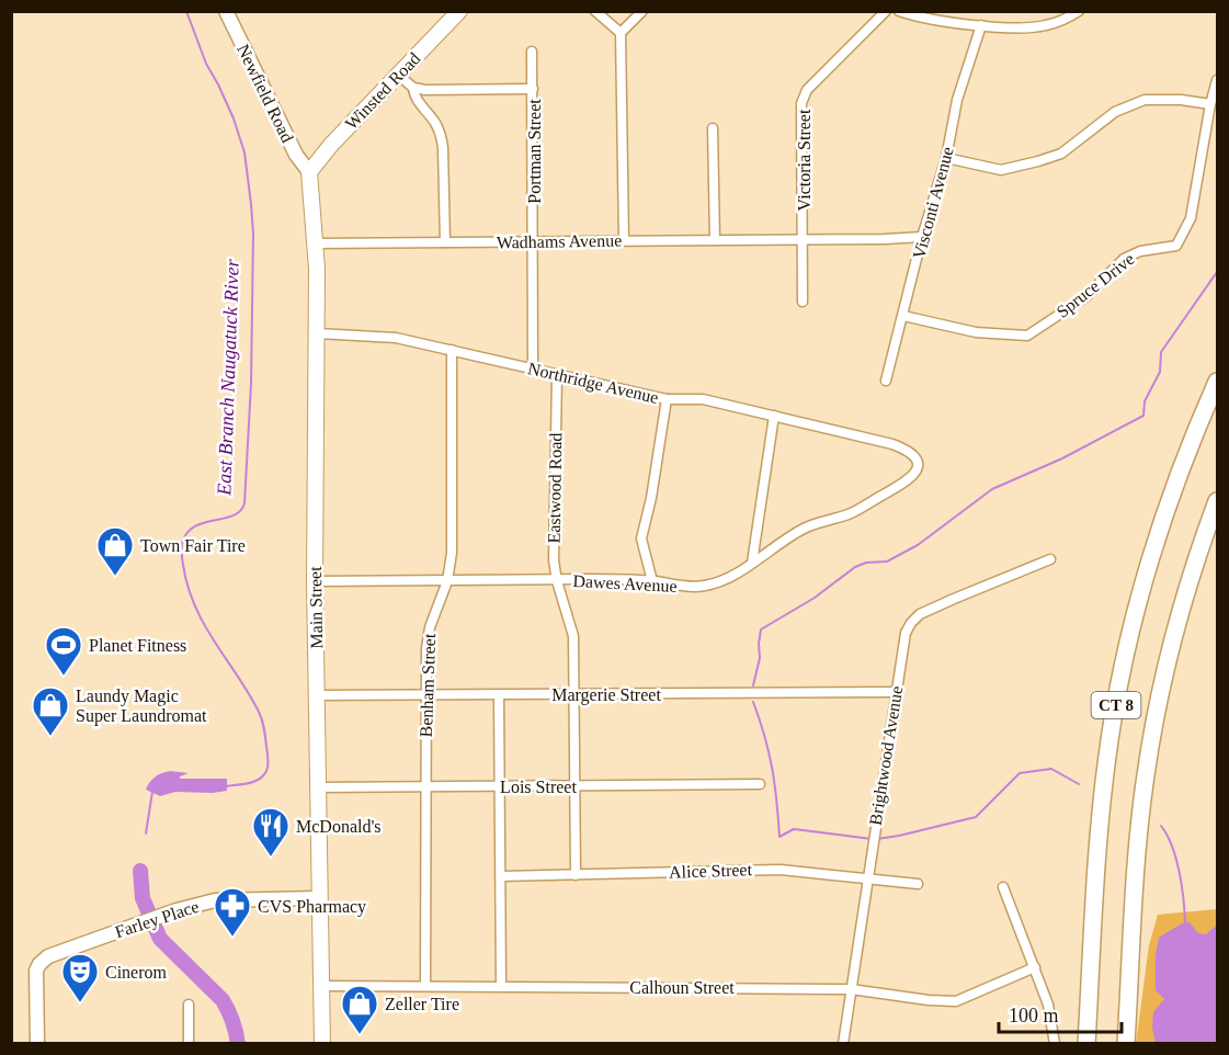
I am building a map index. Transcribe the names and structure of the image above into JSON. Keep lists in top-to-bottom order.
{
  "streets": {
    "highway": ["CT 8"],
    "main road": [
      "Winsted Road",
      "Newfield Road",
      "Main Street",
      "Farley Place"
    ],
    "street": [
      "Portman Street",
      "Victoria Street",
      "Visconti Avenue",
      "Wadhams Avenue",
      "Spruce Drive",
      "Northridge Avenue",
      "Eastwood Road",
      "Dawes Avenue",
      "Benham Street",
      "Margerie Street",
      "Brightwood Avenue",
      "Lois Street",
      "Alice Street",
      "Calhoun Street"
    ]
  },
  "crossings": [
    ["Winsted Road", "Newfield Road"],
    ["Winsted Road", "Main Street"],
    ["Newfield Road", "Main Street"],
    ["Portman Street", "Wadhams Avenue"],
    ["Portman Street", "Northridge Avenue"],
    ["Victoria Street", "Wadhams Avenue"],
    ["Visconti Avenue", "Wadhams Avenue"],
    ["Visconti Avenue", "Spruce Drive"],
    ["Wadhams Avenue", "Main Street"],
    ["Northridge Avenue", "Eastwood Road"],
    ["Northridge Avenue", "Dawes Avenue"],
    ["Northridge Avenue", "Main Street"],
    ["Northridge Avenue", "Benham Street"],
    ["Eastwood Road", "Dawes Avenue"],
    ["Eastwood Road", "Margerie Street"],
    ["Eastwood Road", "Lois Street"],
    ["Eastwood Road", "Alice Street"],
    ["Dawes Avenue", "Main Street"],
    ["Dawes Avenue", "Benham Street"],
    ["Main Street", "Margerie Street"],
    ["Main Street", "Lois Street"],
    ["Main Street", "Farley Place"],
    ["Main Street", "Calhoun Street"],
    ["Benham Street", "Margerie Street"],
    ["Benham Street", "Lois Street"],
    ["Benham Street", "Calhoun Street"],
    ["Margerie Street", "Brightwood Avenue"],
    ["Brightwood Avenue", "Alice Street"],
    ["Brightwood Avenue", "Calhoun Street"]
  ],
  "water": ["East Branch Naugatuck River"],
  "places": {
    "shop": ["Town Fair Tire", "Laundy Magic Super Laundromat", "Zeller Tire"],
    "sports": ["Planet Fitness"],
    "restaurant": ["McDonald's"],
    "pharmacy": ["CVS Pharmacy"],
    "theatre": ["Cinerom"]
  },
  "scale_bar": "100 m"
}
